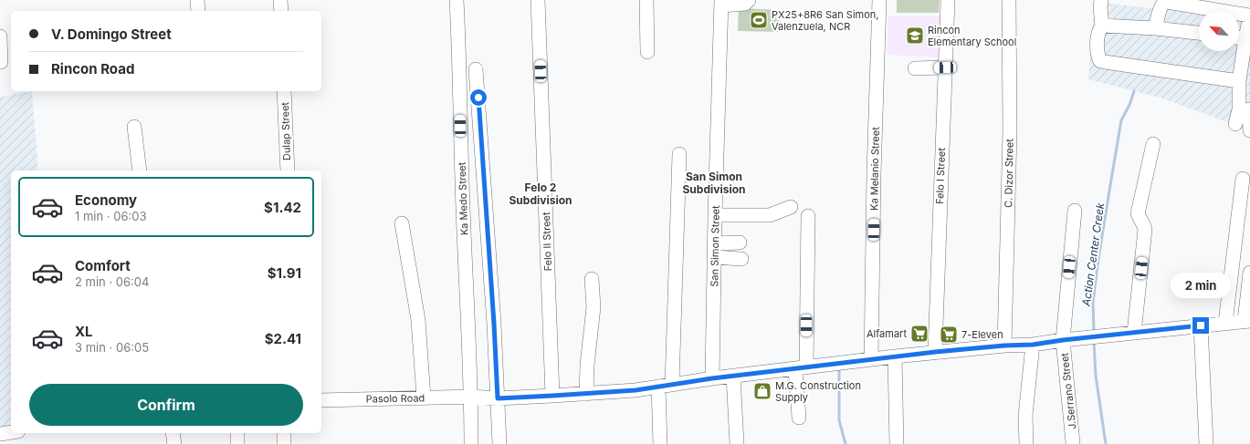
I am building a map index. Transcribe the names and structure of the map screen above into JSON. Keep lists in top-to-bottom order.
{
  "streets": {
    "street": [
      "Dulap Street",
      "Ka Melanio Street",
      "C. Dizor Street",
      "Felo Ⅰ Street",
      "Ka Medo Street",
      "Felo II Street",
      "San Simon Street",
      "J.Serrano Street",
      "Pasolo Road"
    ]
  },
  "crossings": [
    ["Ka Melanio Street", "Pasolo Road"],
    ["C. Dizor Street", "Pasolo Road"],
    ["Felo Ⅰ Street", "Pasolo Road"],
    ["Ka Medo Street", "Pasolo Road"],
    ["Felo II Street", "Pasolo Road"],
    ["San Simon Street", "Pasolo Road"],
    ["J.Serrano Street", "Pasolo Road"]
  ],
  "districts": ["San Simon Subdivision", "Felo 2 Subdivision"],
  "water": ["Action Center Creek"],
  "places": {
    "sports": ["PX25+8R6 San Simon, Valenzuela, NCR"],
    "school or university": ["Rincon Elementary School"],
    "supermarket": ["Alfamart", "7-Eleven"],
    "shop": ["M.G. Construction Supply"]
  },
  "north": "top left",
  "page": {
    "banner": ["V. Domingo Street", "Rincon Road"],
    "list": [
      {
        "name": "Economy",
        "note": "1 min · 06:03",
        "value": "$1.42"
      },
      {
        "name": "Comfort",
        "note": "2 min · 06:04",
        "value": "$1.91"
      },
      {
        "name": "XL",
        "note": "3 min · 06:05",
        "value": "$2.41"
      }
    ],
    "bubble": "2 min",
    "buttons": "Confirm"
  }
}
